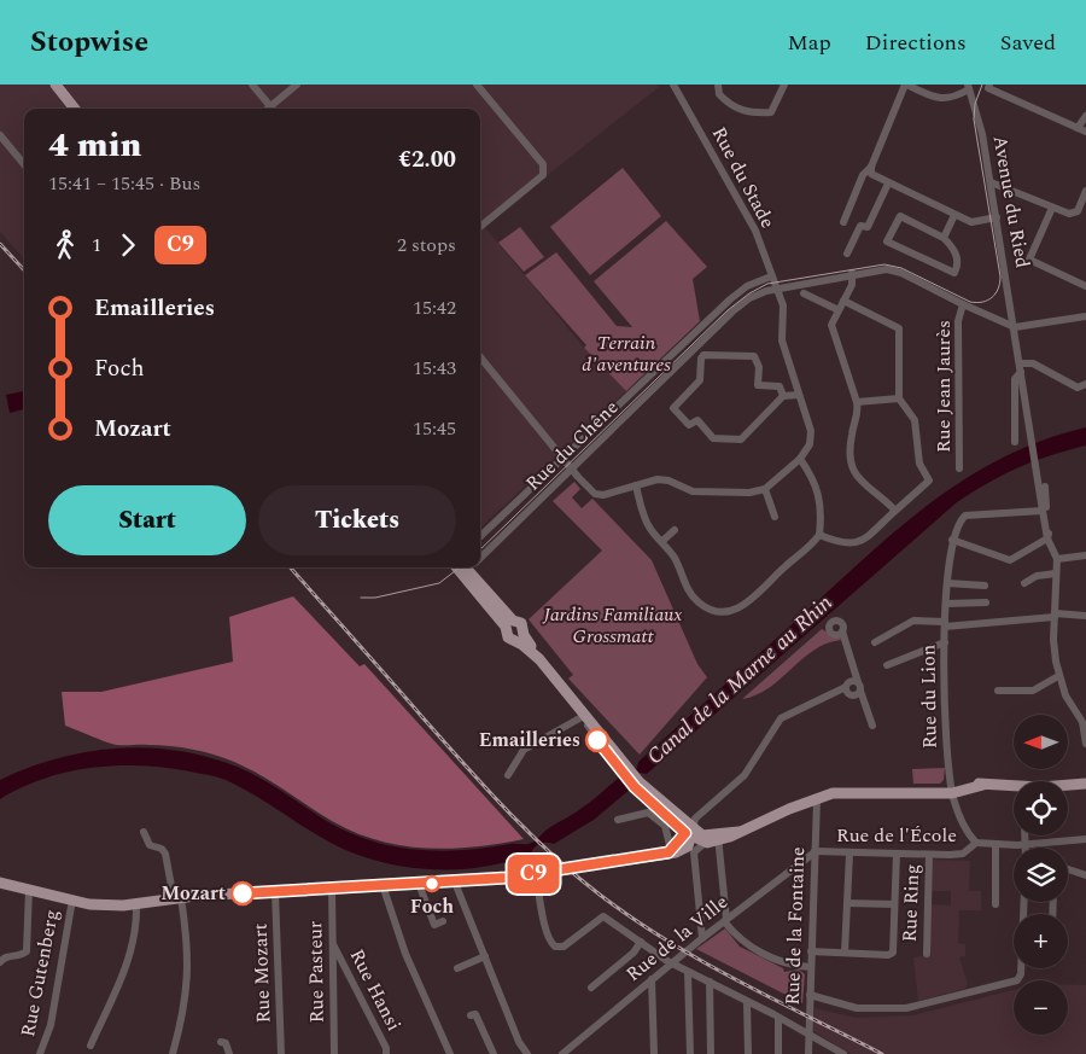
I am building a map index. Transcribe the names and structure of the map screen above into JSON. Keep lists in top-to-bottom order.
{
  "streets": {
    "street": [
      "Rue du Stade",
      "Avenue du Ried",
      "Rue Jean Jaurès",
      "Rue du Chêne",
      "Rue du Lion",
      "Rue de l'École",
      "Rue Ring",
      "Rue de la Fontaine",
      "Rue de la Ville",
      "Rue Pasteur",
      "Rue Gutenberg",
      "Rue Mozart",
      "Rue Hansi"
    ]
  },
  "crossings": [
    ["Rue du Stade", "Rue du Chêne"],
    ["Avenue du Ried", "Rue du Chêne"],
    ["Rue Jean Jaurès", "Rue du Chêne"],
    ["Rue du Lion", "Rue de l'École"],
    ["Rue de l'École", "Rue Ring"],
    ["Rue de l'École", "Rue de la Fontaine"],
    ["Rue de l'École", "Rue de la Ville"],
    ["Rue de la Fontaine", "Rue de la Ville"],
    ["Rue Pasteur", "Rue Hansi"]
  ],
  "water": ["Canal de la Marne au Rhin"],
  "parks": ["Terrain d'aventures", "Jardins Familiaux Grossmatt"],
  "places": ["Emailleries", "Foch", "Mozart"],
  "lines": ["bus line C9"],
  "north": "left",
  "page": {
    "header": "Stopwise",
    "nav": ["Map", "Directions", "Saved"],
    "on_map": "C9",
    "heading": ["4 min", "15:41 – 15:45 · Bus", "€2.00"],
    "legs": ["1", "C9", "2 stops"],
    "list": [
      {
        "name": "Emailleries",
        "value": "15:42"
      },
      {
        "name": "Foch",
        "value": "15:43"
      },
      {
        "name": "Mozart",
        "value": "15:45"
      }
    ],
    "buttons": ["Start", "Tickets"],
    "map_buttons": ["+", "−"]
  }
}
